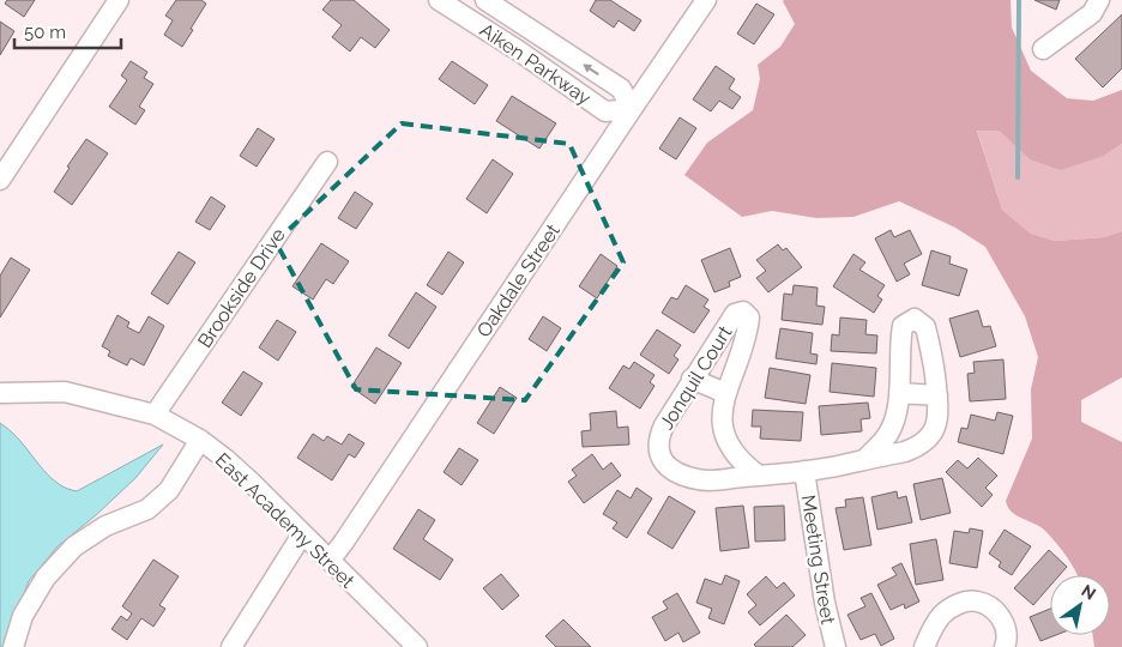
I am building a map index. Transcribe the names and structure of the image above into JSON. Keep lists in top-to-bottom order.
{
  "streets": {
    "street": [
      "Aiken Parkway",
      "Oakdale Street",
      "Brookside Drive",
      "Jonquil Court",
      "East Academy Street",
      "Meeting Street"
    ]
  },
  "crossings": [
    ["Aiken Parkway", "Oakdale Street"],
    ["Oakdale Street", "East Academy Street"],
    ["Brookside Drive", "East Academy Street"],
    ["Jonquil Court", "Meeting Street"]
  ],
  "scale_bar": "50 m",
  "north": "top right"
}
